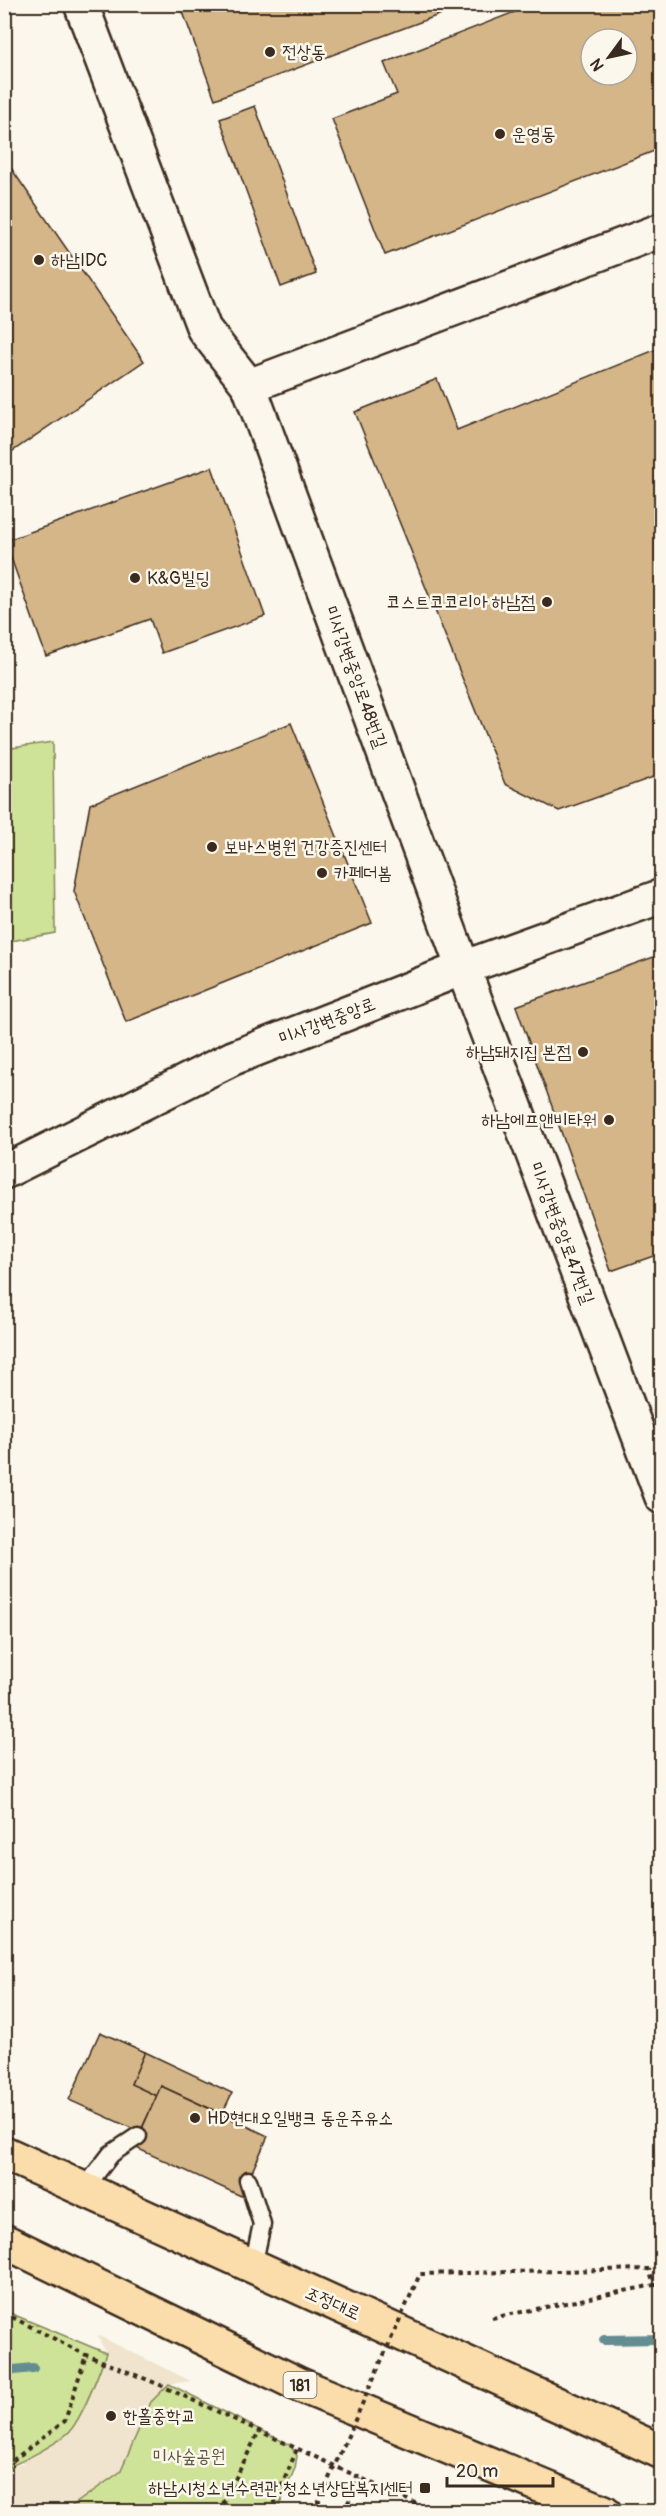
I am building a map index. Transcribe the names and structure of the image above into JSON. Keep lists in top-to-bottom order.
{
  "streets": {
    "main road": ["조정대로", "181"],
    "street": ["미사강변중앙로48번길", "미사강변중앙로", "미사강변중앙로47번길"]
  },
  "crossings": [
    ["미사강변중앙로48번길", "미사강변중앙로"],
    ["미사강변중앙로48번길", "미사강변중앙로47번길"],
    ["미사강변중앙로", "미사강변중앙로47번길"]
  ],
  "parks": ["미사숲공원"],
  "places": {
    "other": [
      "전상동",
      "운영동",
      "하남IDC",
      "K&G빌딩",
      "코스트코코리아 하남점",
      "보바스병원 건강증진센터",
      "카페더봄",
      "하남돼지집 본점",
      "하남에프앤비타워",
      "HD현대오일뱅크 동운주유소",
      "한홀중학교"
    ],
    "transit": ["하남시청소년수련관.청소년상담복지센터"]
  },
  "scale_bar": "20 m",
  "north": "bottom left"
}
